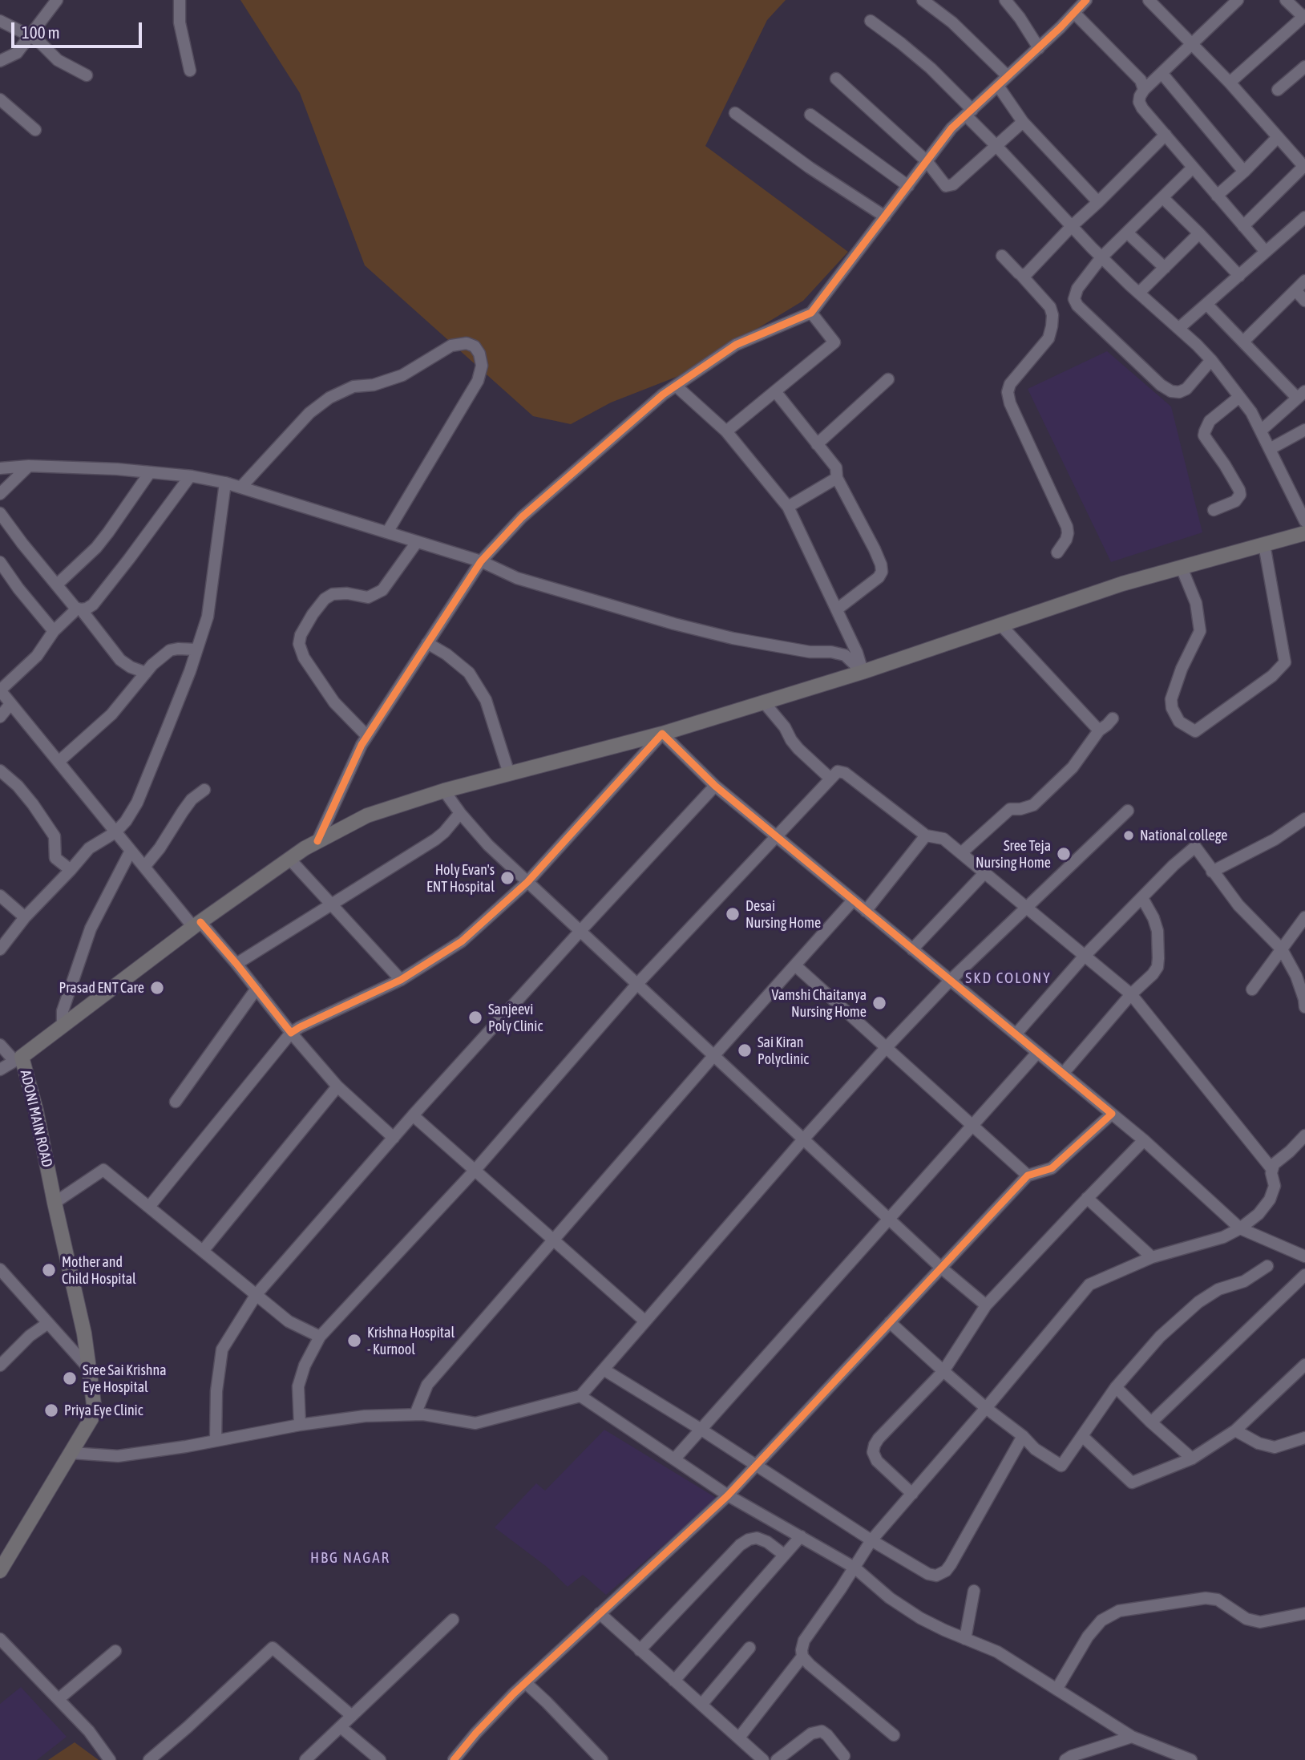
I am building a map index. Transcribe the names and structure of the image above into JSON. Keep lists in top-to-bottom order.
{
  "streets": {
    "main road": ["ADONI MAIN ROAD"]
  },
  "districts": ["SKD COLONY", "HBG NAGAR"],
  "places": [
    "National college",
    "Sree Teja Nursing Home",
    "Holy Evan's ENT Hospital",
    "Desai Nursing Home",
    "Prasad ENT Care",
    "Vamshi Chaitanya Nursing Home",
    "Sanjeevi Poly Clinic",
    "Sai Kiran Polyclinic",
    "Mother and Child Hospital",
    "Krishna Hospital - Kurnool",
    "Sree Sai Krishna Eye Hospital",
    "Priya Eye Clinic"
  ],
  "scale_bar": "100 m"
}
